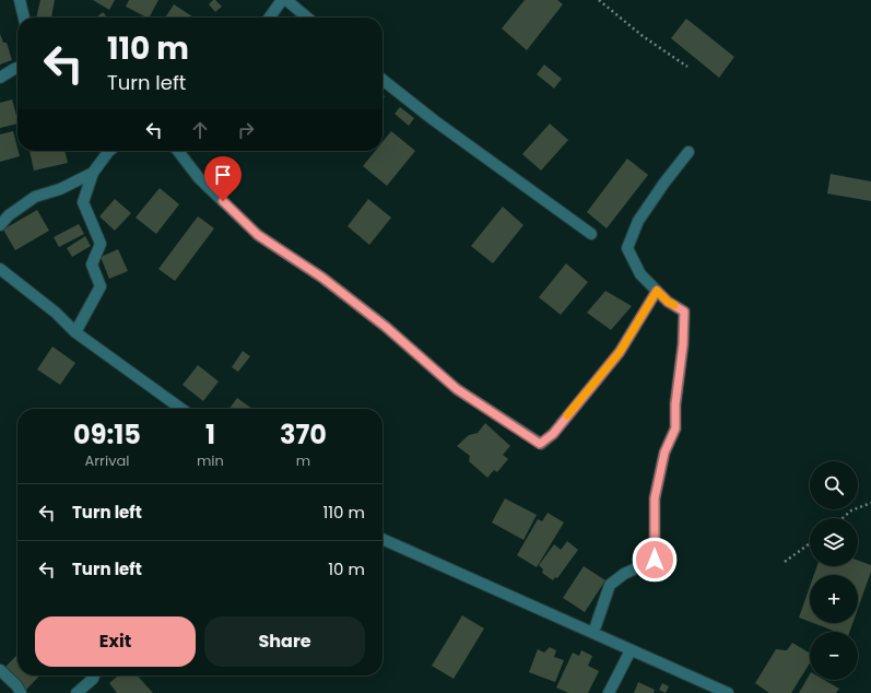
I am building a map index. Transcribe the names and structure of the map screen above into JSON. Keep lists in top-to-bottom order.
{
  "page": {
    "turn": ["110 m", "Turn left"],
    "eta": [
      "09:15",
      "Arrival",
      "1",
      "min",
      "370",
      "m"
    ],
    "map_buttons": ["+", "−"],
    "list": [
      {
        "name": "Turn left",
        "value": "110 m"
      },
      {
        "name": "Turn left",
        "value": "10 m"
      }
    ],
    "buttons": ["Exit", "Share"]
  }
}
